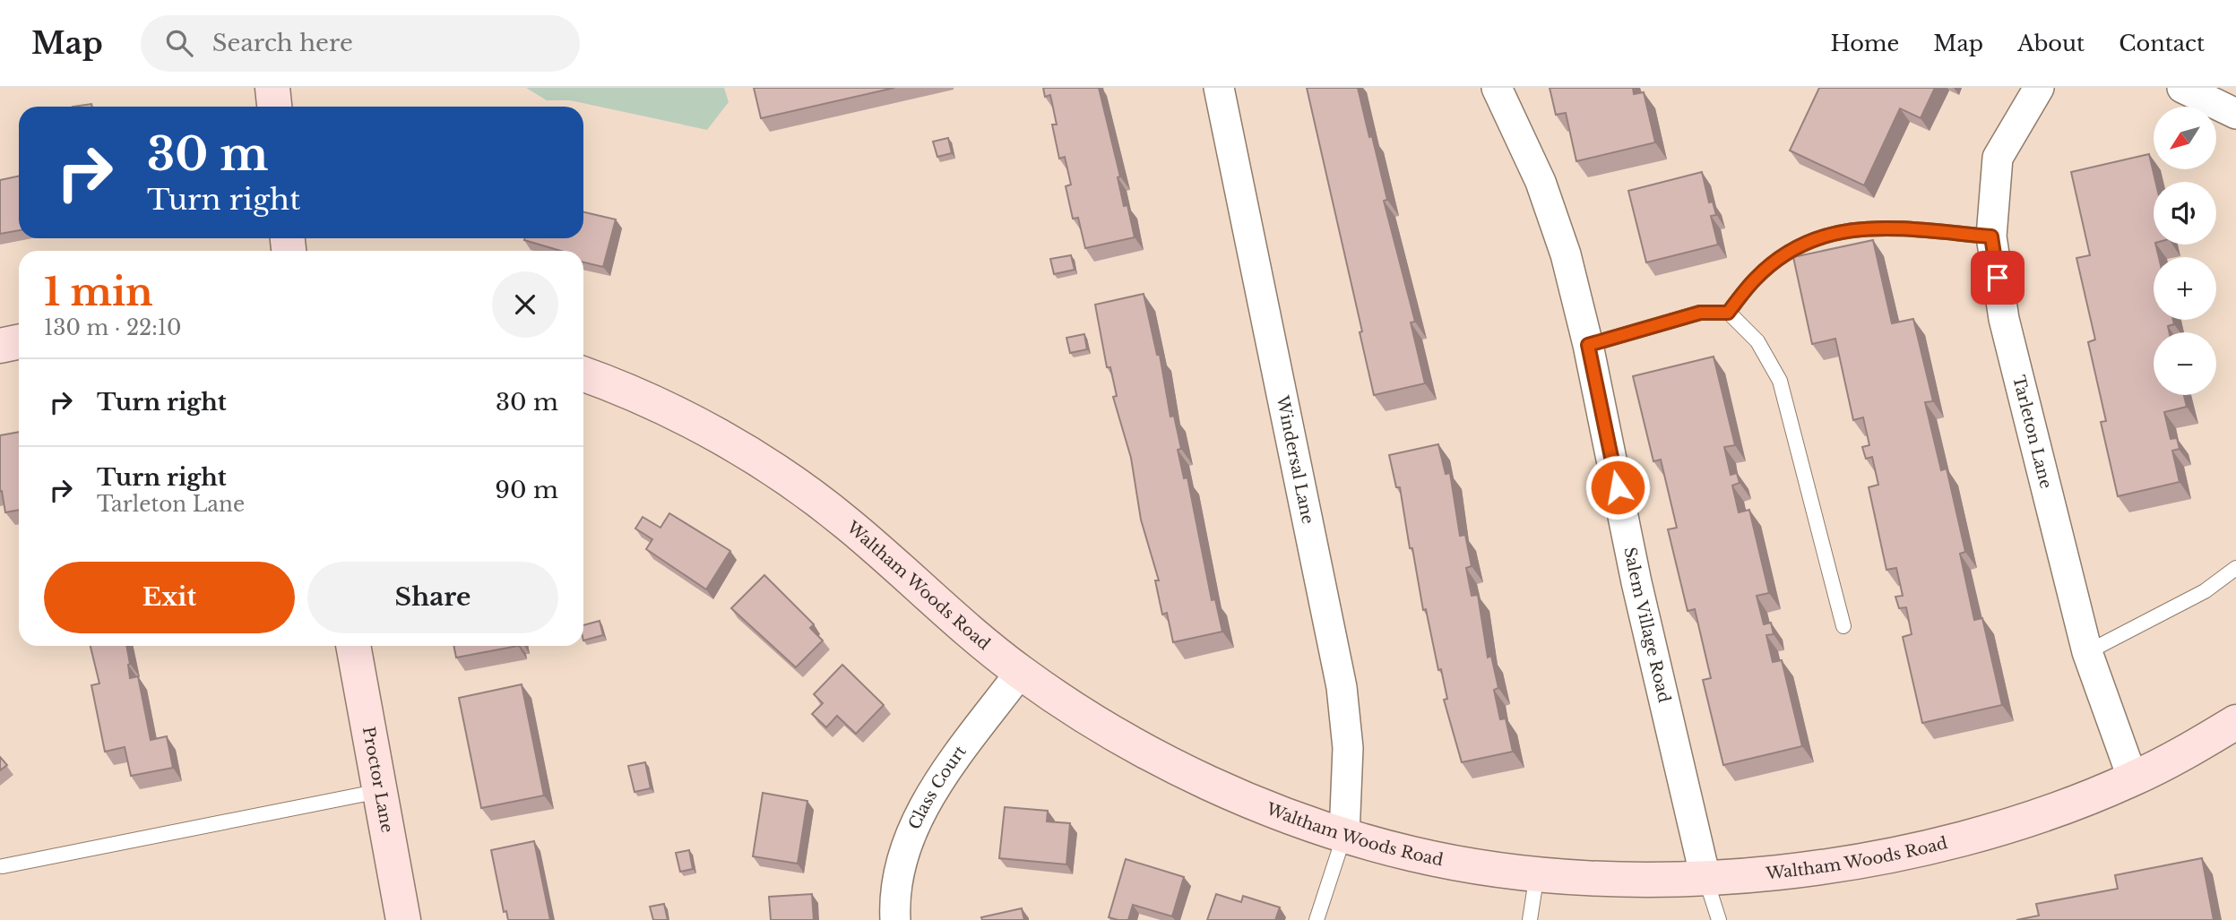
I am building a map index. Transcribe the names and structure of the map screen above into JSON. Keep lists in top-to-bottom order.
{
  "streets": {
    "street": [
      "Tarleton Lane",
      "Windersal Lane",
      "Waltham Woods Road",
      "Salem Village Road",
      "Proctor Lane",
      "Class Court"
    ]
  },
  "crossings": [
    ["Tarleton Lane", "Waltham Woods Road"],
    ["Windersal Lane", "Waltham Woods Road"],
    ["Waltham Woods Road", "Salem Village Road"],
    ["Waltham Woods Road", "Class Court"]
  ],
  "north": "bottom left",
  "page": {
    "header": "Map",
    "search": "Search here",
    "nav": [
      "Home",
      "Map",
      "About",
      "Contact"
    ],
    "map_buttons": ["+", "−"],
    "turn": ["30 m", "Turn right"],
    "heading": ["1 min", "130 m · 22:10"],
    "list": [
      {
        "name": "Turn right",
        "value": "30 m"
      },
      {
        "name": "Turn right",
        "note": "Tarleton Lane",
        "value": "90 m"
      }
    ],
    "buttons": ["Exit", "Share"]
  }
}
